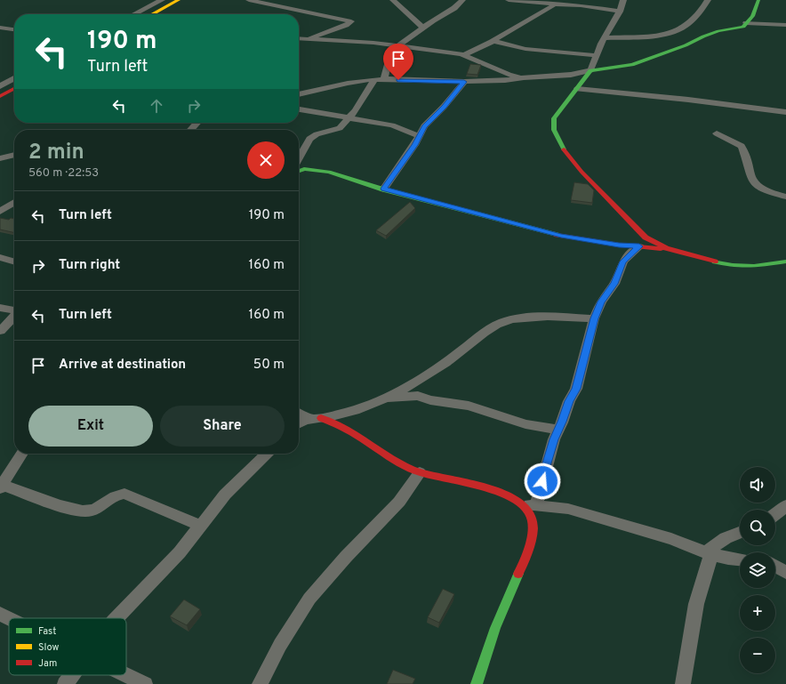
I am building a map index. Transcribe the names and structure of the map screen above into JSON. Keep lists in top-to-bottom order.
{
  "legend": ["Fast", "Slow", "Jam"],
  "page": {
    "turn": ["190 m", "Turn left"],
    "heading": ["2 min", "560 m · 22:53"],
    "list": [
      {
        "name": "Turn left",
        "value": "190 m"
      },
      {
        "name": "Turn right",
        "value": "160 m"
      },
      {
        "name": "Turn left",
        "value": "160 m"
      },
      {
        "name": "Arrive at destination",
        "value": "50 m"
      }
    ],
    "buttons": ["Exit", "Share"],
    "map_buttons": ["+", "−"]
  }
}
